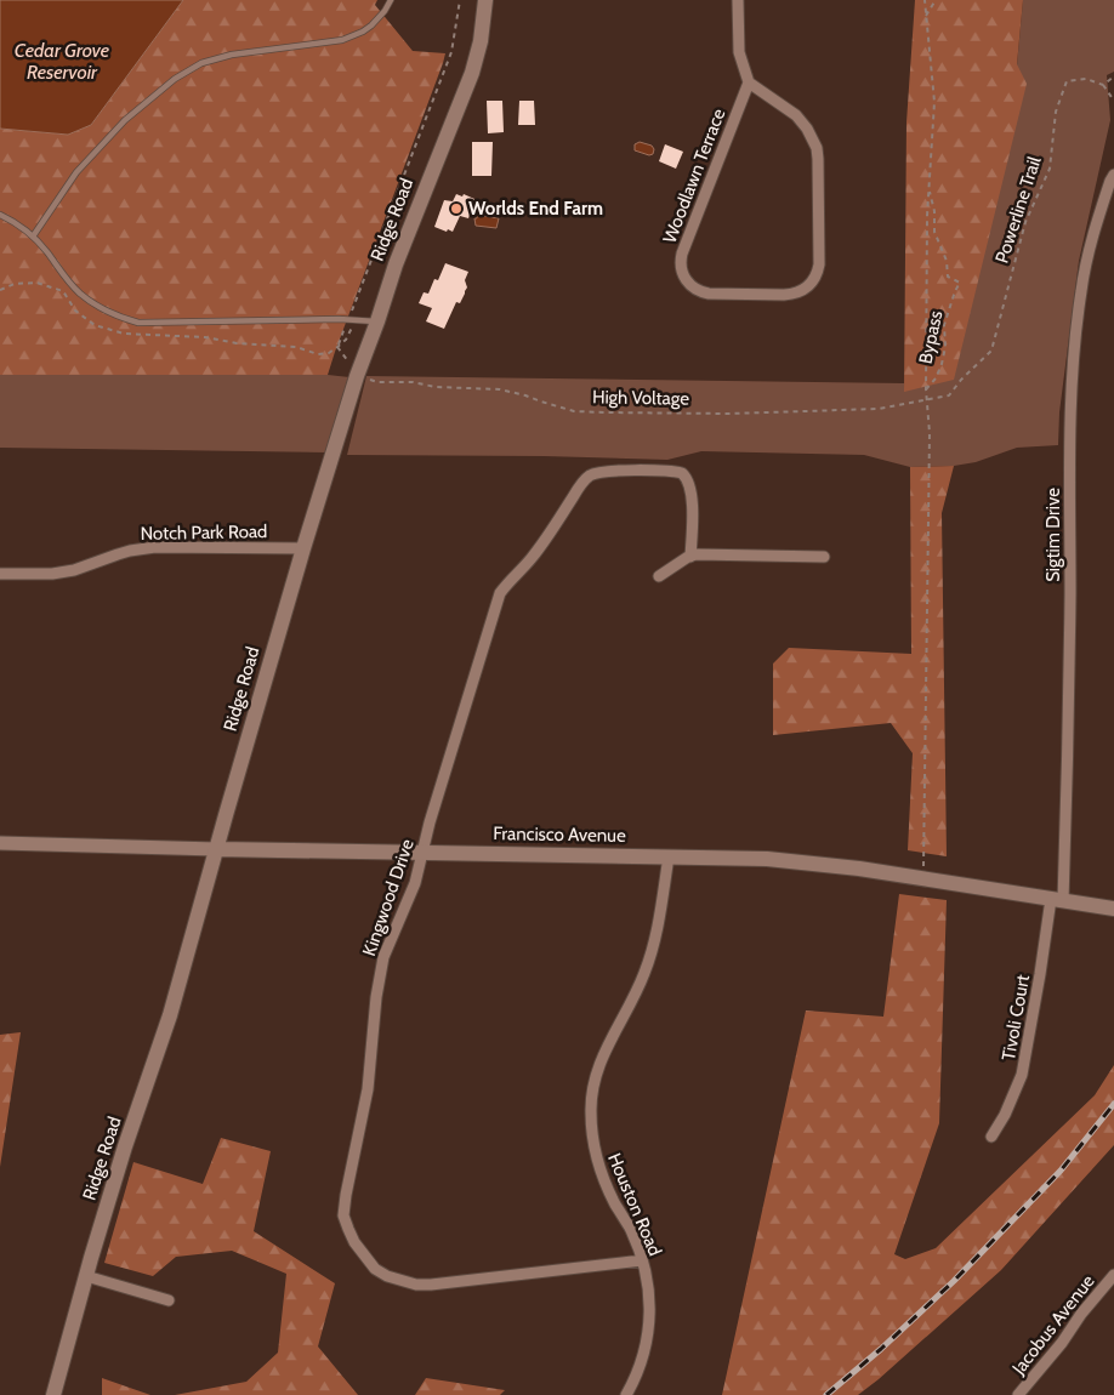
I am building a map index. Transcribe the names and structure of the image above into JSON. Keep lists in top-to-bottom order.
{
  "streets": {
    "main road": ["Ridge Road", "Francisco Avenue"],
    "street": [
      "Woodlawn Terrace",
      "Notch Park Road",
      "Sigtim Drive",
      "Kingwood Drive",
      "Tivoli Court",
      "Houston Road",
      "Jacobus Avenue"
    ],
    "path": ["Powerline Trail", "Bypass", "High Voltage"]
  },
  "crossings": [
    ["Powerline Trail", "High Voltage"],
    ["Ridge Road", "High Voltage"],
    ["Ridge Road", "Notch Park Road"],
    ["Ridge Road", "Francisco Avenue"],
    ["Sigtim Drive", "Francisco Avenue"],
    ["Sigtim Drive", "Tivoli Court"],
    ["Francisco Avenue", "Kingwood Drive"],
    ["Francisco Avenue", "Tivoli Court"],
    ["Francisco Avenue", "Houston Road"],
    ["Kingwood Drive", "Houston Road"]
  ],
  "water": ["Cedar Grove Reservoir"],
  "places": ["Worlds End Farm"]
}
